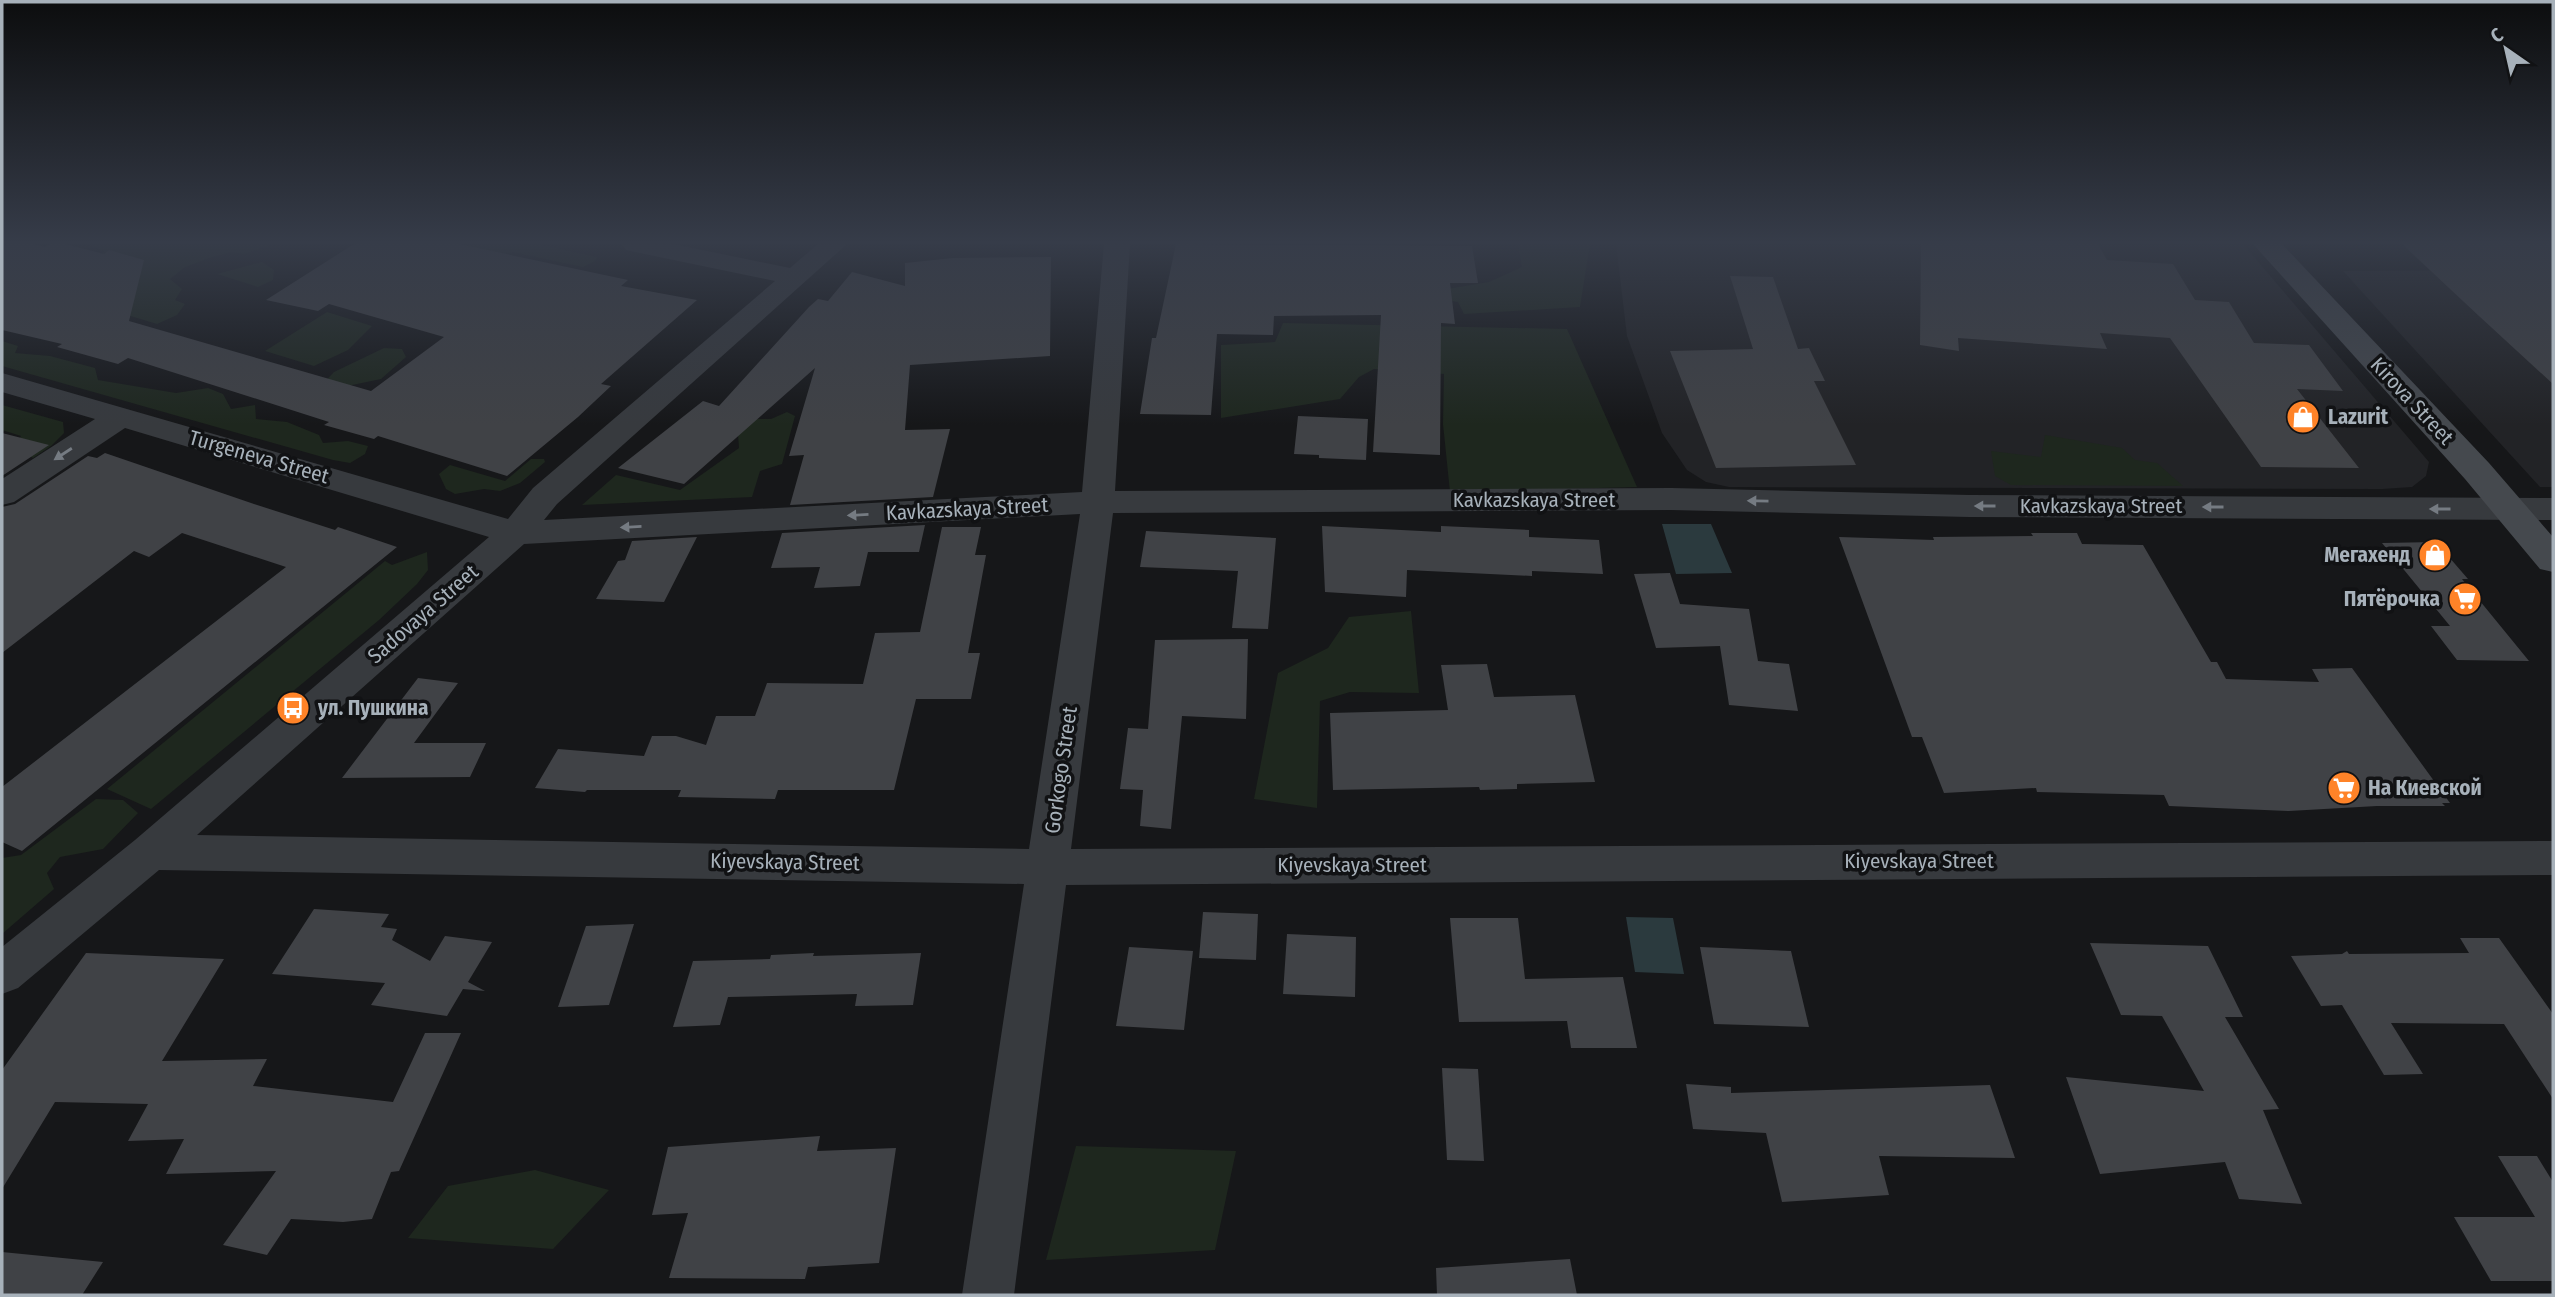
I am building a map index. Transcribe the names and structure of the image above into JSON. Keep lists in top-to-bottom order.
{
  "streets": {
    "main road": ["Kirova Street"],
    "street": [
      "Turgeneva Street",
      "Kavkazskaya Street",
      "Sadovaya Street",
      "Gorkogo Street",
      "Kiyevskaya Street"
    ]
  },
  "crossings": [
    ["Kirova Street", "Kavkazskaya Street"],
    ["Turgeneva Street", "Kavkazskaya Street"],
    ["Turgeneva Street", "Sadovaya Street"],
    ["Kavkazskaya Street", "Sadovaya Street"],
    ["Kavkazskaya Street", "Gorkogo Street"],
    ["Sadovaya Street", "Kiyevskaya Street"],
    ["Gorkogo Street", "Kiyevskaya Street"]
  ],
  "one_way": ["Kavkazskaya Street"],
  "places": {
    "shop": ["Lazurit", "Мегахенд"],
    "supermarket": ["Пятёрочка", "На Киевской"],
    "bus stop": ["ул. Пушкина"]
  },
  "north": "top left"
}
